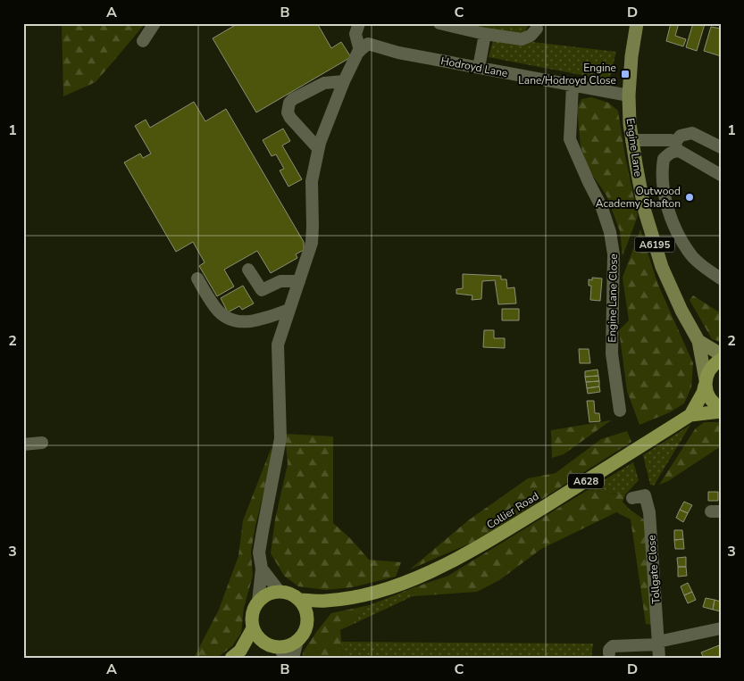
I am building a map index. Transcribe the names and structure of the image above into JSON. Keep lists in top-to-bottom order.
{
  "streets": {
    "highway": ["A628", "Collier Road"],
    "main road": ["Engine Lane", "A6195"],
    "street": ["Hodroyd Lane", "Engine Lane Close", "Tollgate Close"]
  },
  "crossings": [
    ["Hodroyd Lane", "Engine Lane"],
    ["Hodroyd Lane", "Engine Lane Close"],
    ["Engine Lane", "A628"],
    ["Engine Lane", "Collier Road"],
    ["A628", "Collier Road"]
  ],
  "places": {
    "transit": ["Engine Lane/Hodroyd Close"],
    "other": ["Outwood Academy Shafton"]
  },
  "grid": {
    "columns": [
      "A",
      "B",
      "C",
      "D"
    ],
    "rows": ["1", "2", "3"]
  }
}
